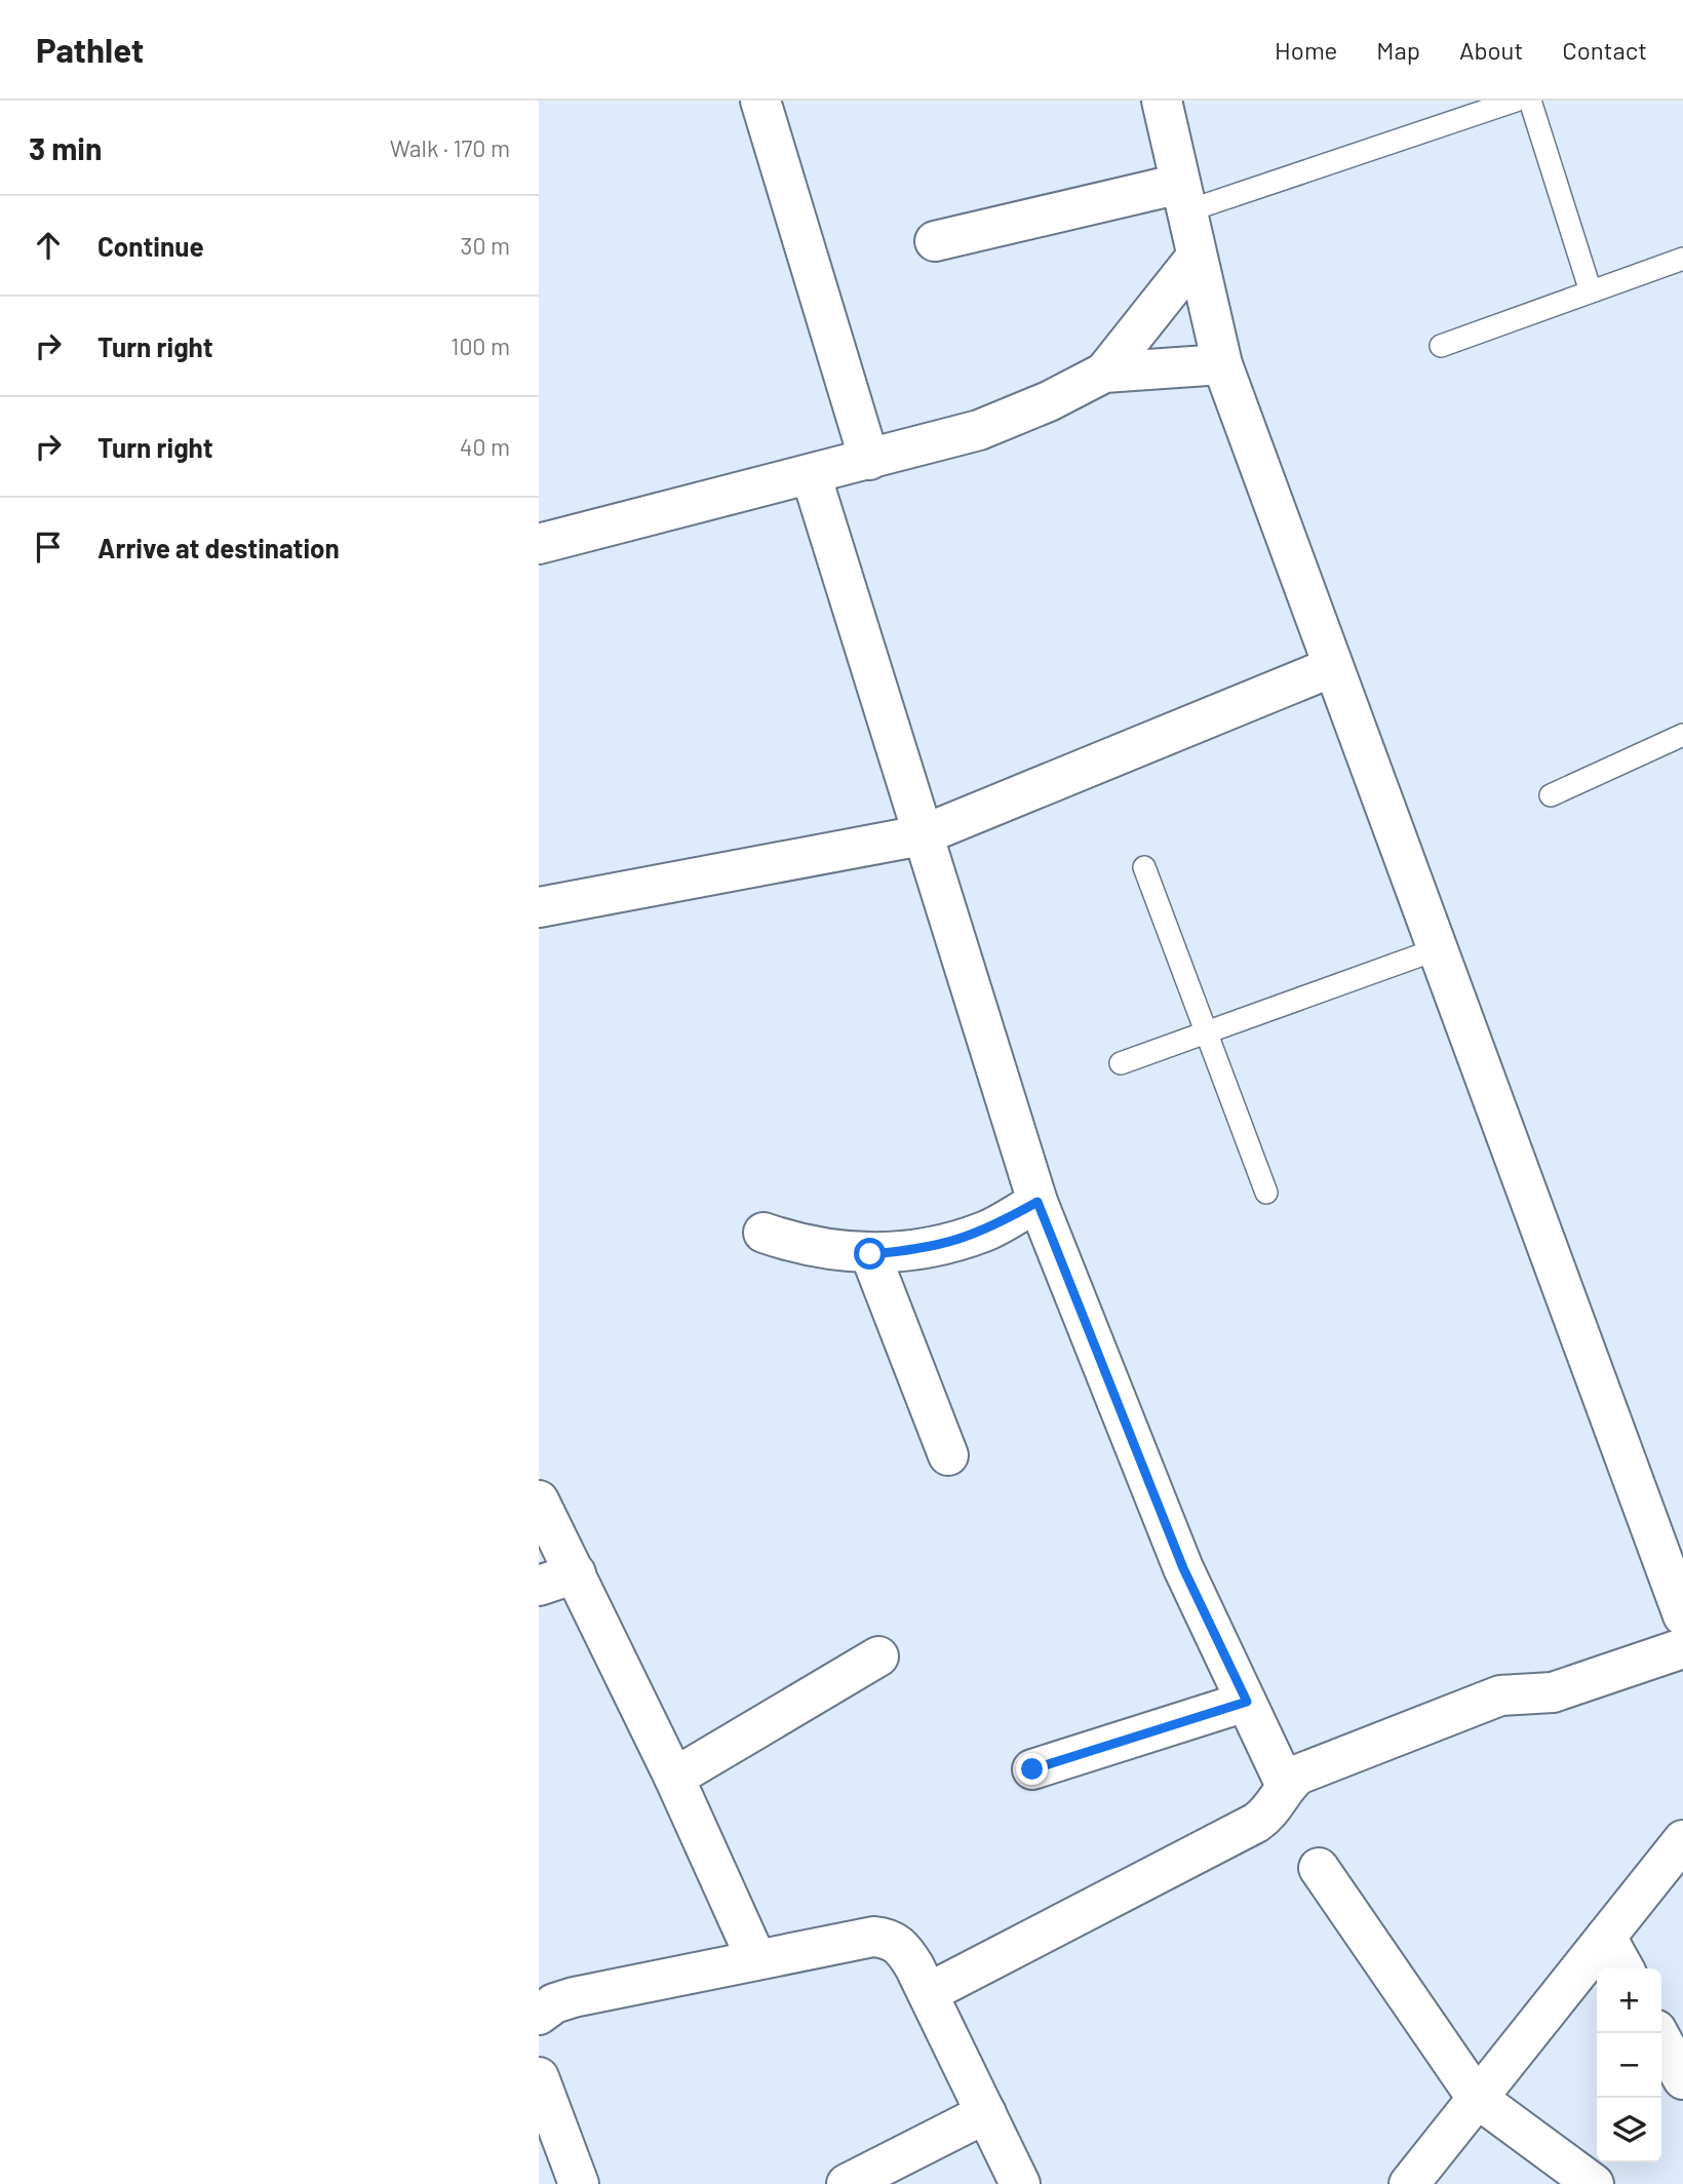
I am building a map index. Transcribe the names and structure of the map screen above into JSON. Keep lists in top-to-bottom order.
{
  "page": {
    "header": "Pathlet",
    "nav": [
      "Home",
      "Map",
      "About",
      "Contact"
    ],
    "heading": ["3 min", "Walk · 170 m"],
    "list": [
      ["Continue", "30 m"],
      ["Turn right", "100 m"],
      ["Turn right", "40 m"],
      "Arrive at destination"
    ],
    "map_buttons": ["+", "−"]
  }
}
